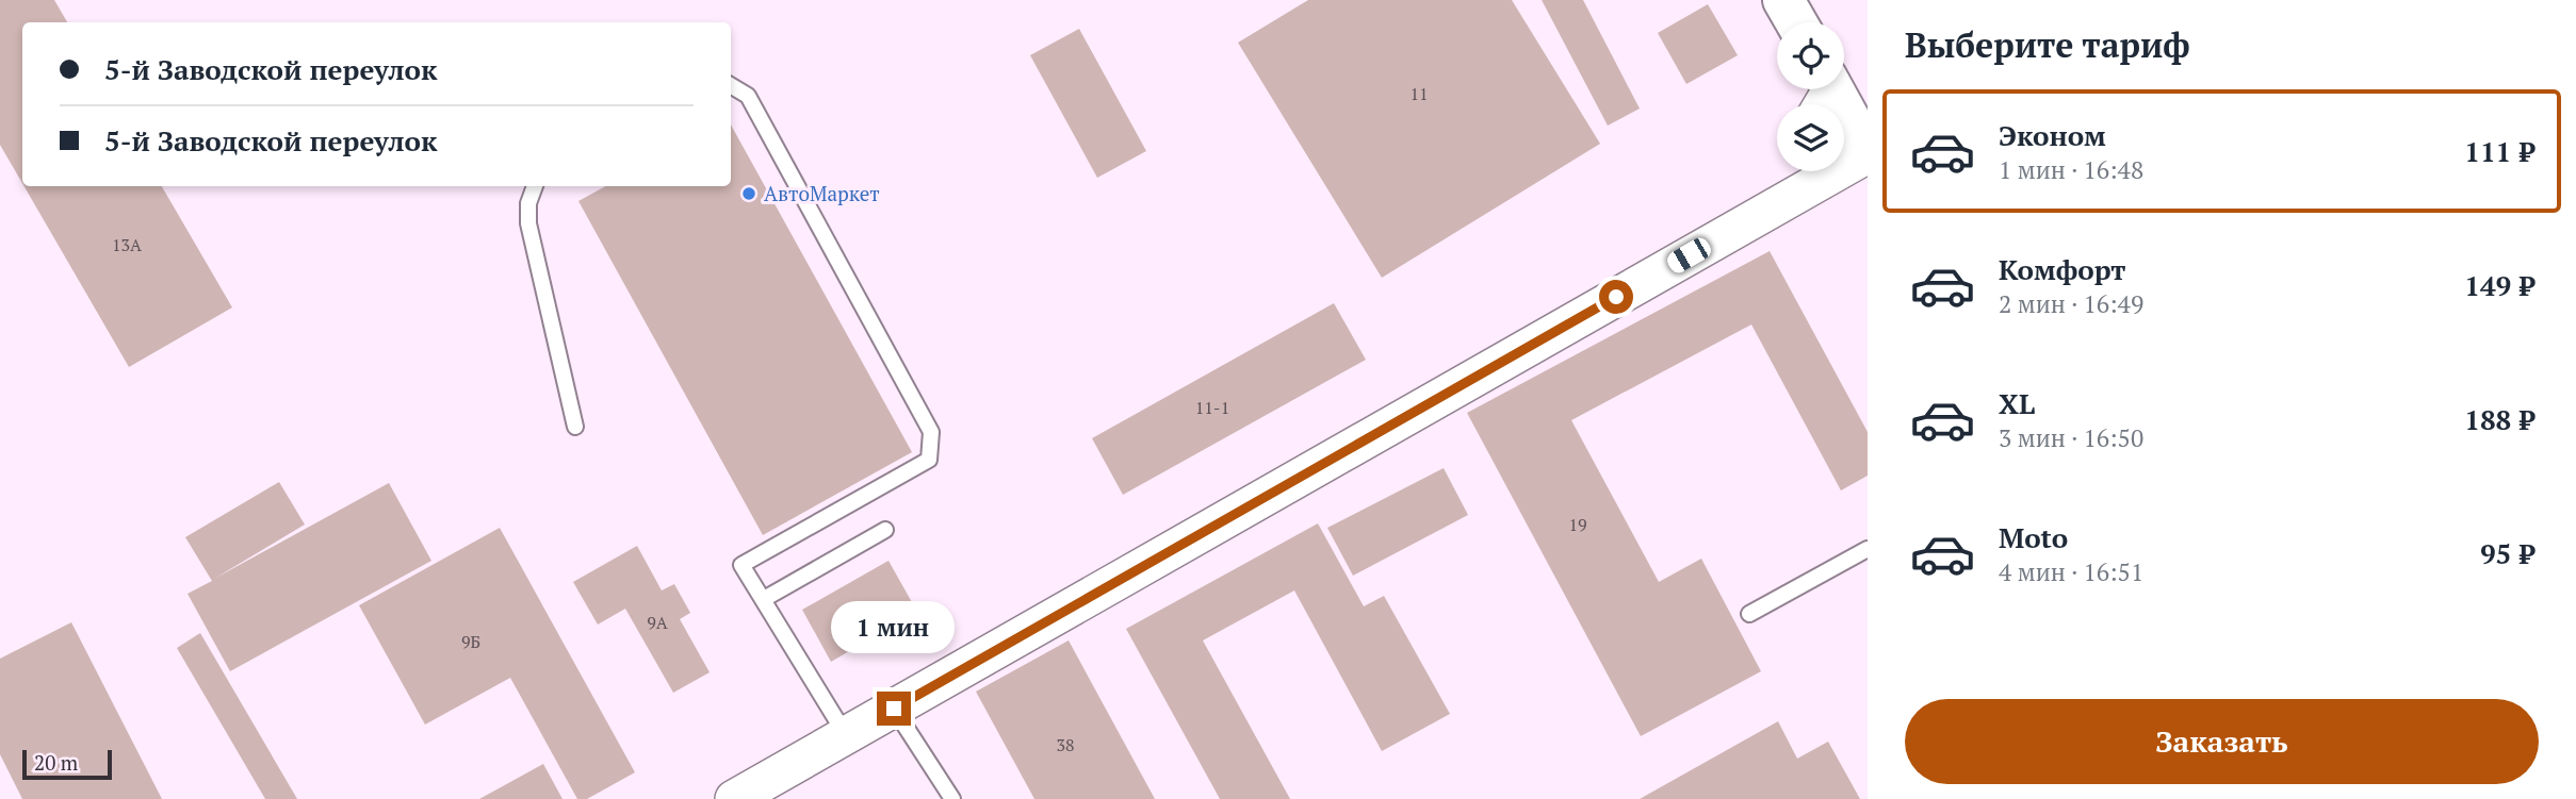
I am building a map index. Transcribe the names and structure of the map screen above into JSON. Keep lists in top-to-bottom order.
{
  "places": ["АвтоМаркет"],
  "house_numbers": [
    "11",
    "13А",
    "11-1",
    "19",
    "9А",
    "9Б",
    "38"
  ],
  "scale_bar": "20 m",
  "page": {
    "heading": "Выберите тариф",
    "banner": ["5-й Заводской переулок", "5-й Заводской переулок"],
    "list": [
      {
        "name": "Эконом",
        "note": "1 мин · 16:48",
        "value": "111 ₽"
      },
      {
        "name": "Комфорт",
        "note": "2 мин · 16:49",
        "value": "149 ₽"
      },
      {
        "name": "XL",
        "note": "3 мин · 16:50",
        "value": "188 ₽"
      },
      {
        "name": "Moto",
        "note": "4 мин · 16:51",
        "value": "95 ₽"
      }
    ],
    "bubble": "1 мин",
    "buttons": "Заказать",
    "scale": "20 m"
  }
}
